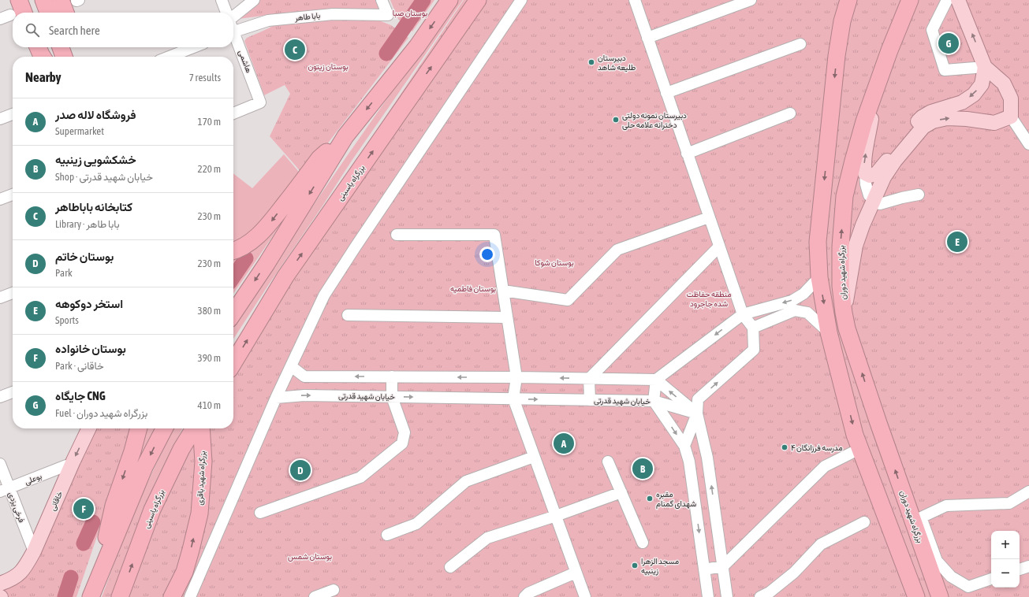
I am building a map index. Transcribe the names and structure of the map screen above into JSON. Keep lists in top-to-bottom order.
{
  "streets": {
    "highway": ["بزرگراه یاسینی", "بزرگراه شهید دوران", "بزرگراه شهید باقری"],
    "main road": ["خاقانی"],
    "street": [
      "بابا طاهر",
      "هاشمی",
      "خیابان شهید قدرتی",
      "بوعلی",
      "فرخی یزدی"
    ]
  },
  "crossings": [
    ["بوعلی", "فرخی یزدی"],
    ["خاقانی", "فرخی یزدی"]
  ],
  "one_way": ["خاقانی"],
  "parks": [
    "بوستان صبا",
    "بوستان زیتون",
    "بوستان شوکا",
    "بوستان فاطمیه",
    "منطقه حفاظت شده جاجرود",
    "بوستان شمس"
  ],
  "places": [
    "دبیرستان طلیعه شاهد",
    "دبیرستان نمونه دولتی دخترانه علامه حلی",
    "مدرسه فرزانگان ۴",
    "مقبره شهدای گمنام",
    "مسجد الزهرا زینبیه"
  ],
  "page": {
    "search": "Search here",
    "pins": [
      "G",
      "C",
      "E",
      "A",
      "B",
      "D",
      "F"
    ],
    "heading": ["Nearby", "7 results"],
    "list": [
      {
        "mark": "A",
        "name": "فروشگاه لاله صدر",
        "note": "Supermarket",
        "value": "170 m"
      },
      {
        "mark": "B",
        "name": "خشکشویی زینبیه",
        "note": "Shop · خیابان شهید قدرتی",
        "value": "220 m"
      },
      {
        "mark": "C",
        "name": "کتابخانه باباطاهر",
        "note": "Library · بابا طاهر",
        "value": "230 m"
      },
      {
        "mark": "D",
        "name": "بوستان خاتم",
        "note": "Park",
        "value": "230 m"
      },
      {
        "mark": "E",
        "name": "استخر دوکوهه",
        "note": "Sports",
        "value": "380 m"
      },
      {
        "mark": "F",
        "name": "بوستان خانواده",
        "note": "Park · خاقانی",
        "value": "390 m"
      },
      {
        "mark": "G",
        "name": "جایگاه CNG",
        "note": "Fuel · بزرگراه شهید دوران",
        "value": "410 m"
      }
    ],
    "map_buttons": ["+", "−"]
  }
}
